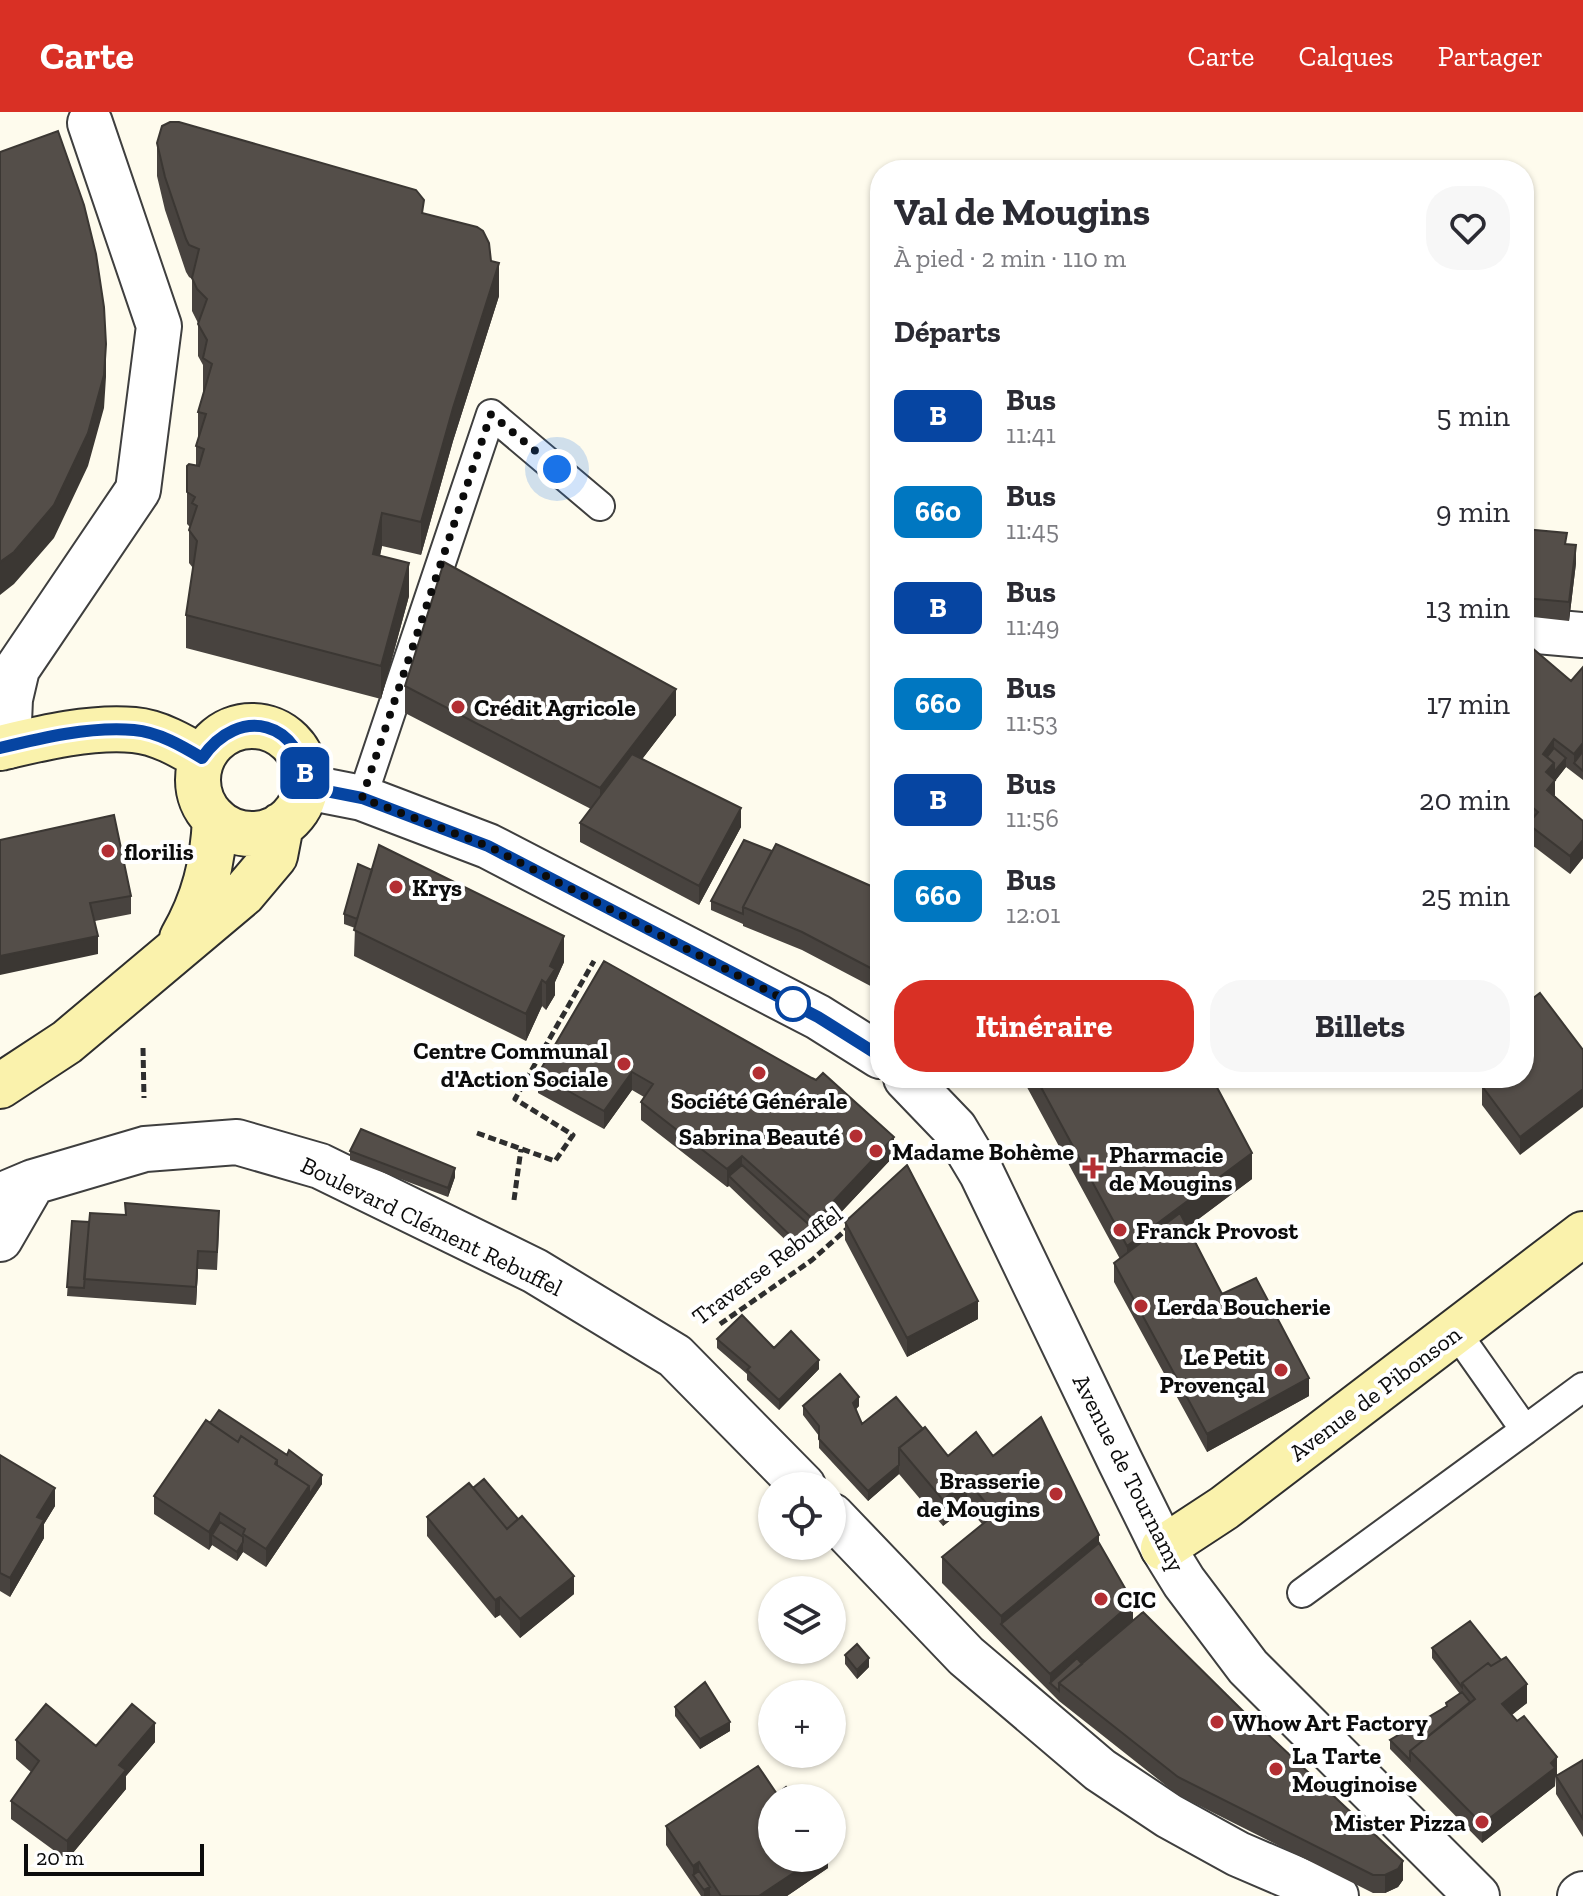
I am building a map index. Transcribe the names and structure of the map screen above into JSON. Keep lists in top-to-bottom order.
{
  "streets": {
    "street": ["Boulevard Clément Rebuffel", "Avenue de Pibonson", "Avenue de Tournamy"],
    "path": ["Traverse Rebuffel"]
  },
  "crossings": [
    ["Boulevard Clément Rebuffel", "Traverse Rebuffel"],
    ["Avenue de Pibonson", "Avenue de Tournamy"]
  ],
  "places": {
    "other": [
      "Crédit Agricole",
      "florilis",
      "Krys",
      "Centre Communal d'Action Sociale",
      "Société Générale",
      "Sabrina Beauté",
      "Madame Bohème",
      "Franck Provost",
      "Lerda Boucherie",
      "Le Petit Provençal",
      "Brasserie de Mougins",
      "CIC",
      "Whow Art Factory",
      "La Tarte Mouginoise",
      "Mister Pizza"
    ],
    "health": ["Pharmacie de Mougins"]
  },
  "lines": ["bus line B"],
  "scale_bar": "20 m",
  "page": {
    "header": "Carte",
    "nav": ["Carte", "Calques", "Partager"],
    "on_map": "B",
    "heading": [
      ["Val de Mougins", "À pied · 2 min · 110 m"],
      "Départs"
    ],
    "list": [
      {
        "mark": "B",
        "name": "Bus",
        "note": "11:41",
        "value": "5 min"
      },
      {
        "mark": "660",
        "name": "Bus",
        "note": "11:45",
        "value": "9 min"
      },
      {
        "mark": "B",
        "name": "Bus",
        "note": "11:49",
        "value": "13 min"
      },
      {
        "mark": "660",
        "name": "Bus",
        "note": "11:53",
        "value": "17 min"
      },
      {
        "mark": "B",
        "name": "Bus",
        "note": "11:56",
        "value": "20 min"
      },
      {
        "mark": "660",
        "name": "Bus",
        "note": "12:01",
        "value": "25 min"
      }
    ],
    "buttons": ["Itinéraire", "Billets"],
    "map_buttons": ["+", "−"],
    "scale": "20 m"
  }
}
